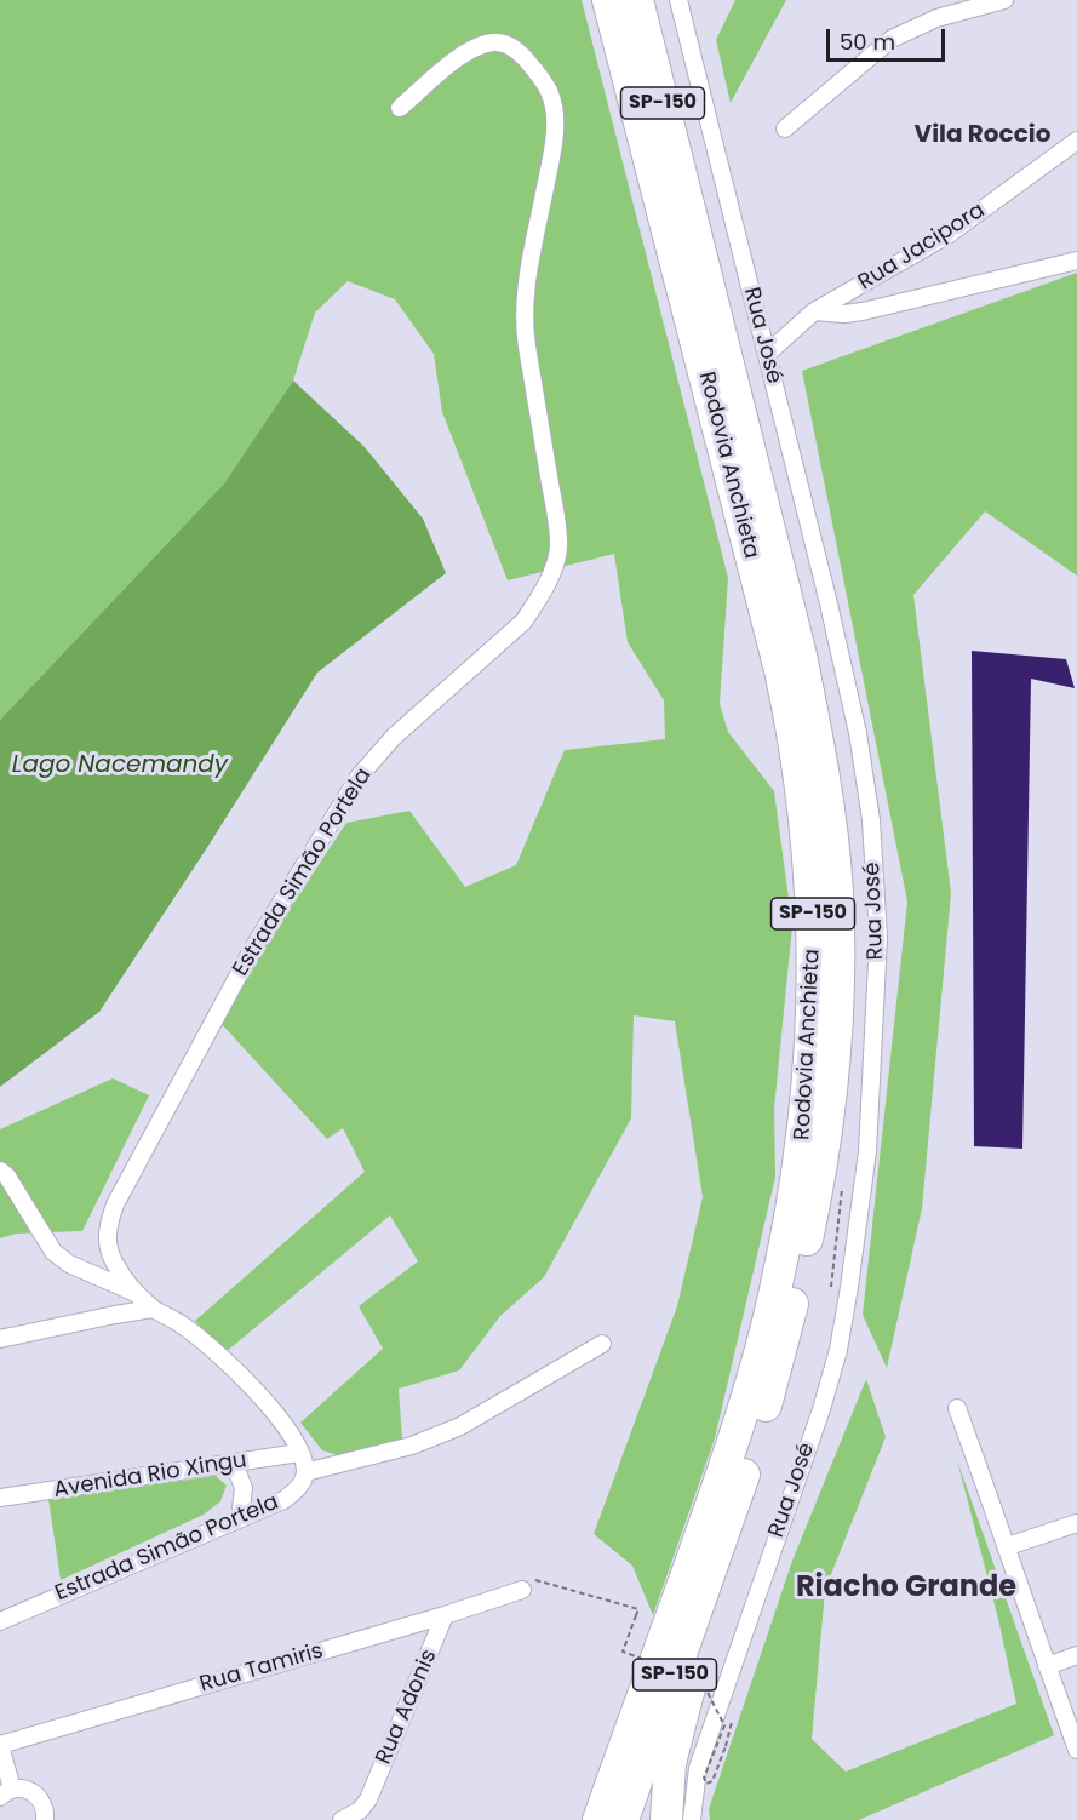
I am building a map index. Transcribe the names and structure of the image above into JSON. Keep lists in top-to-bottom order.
{
  "streets": {
    "highway": ["SP-150", "Rodovia Anchieta"],
    "street": [
      "Rua Jacipora",
      "Rua José",
      "Estrada Simão Portela",
      "Avenida Rio Xingu",
      "Rua Tamiris",
      "Rua Adonis"
    ]
  },
  "crossings": [
    ["Rua Jacipora", "Rua José"],
    ["Estrada Simão Portela", "Avenida Rio Xingu"],
    ["Rua Tamiris", "Rua Adonis"]
  ],
  "districts": ["Vila Roccio", "Riacho Grande"],
  "water": ["Lago Nacemandy"],
  "scale_bar": "50 m"
}
